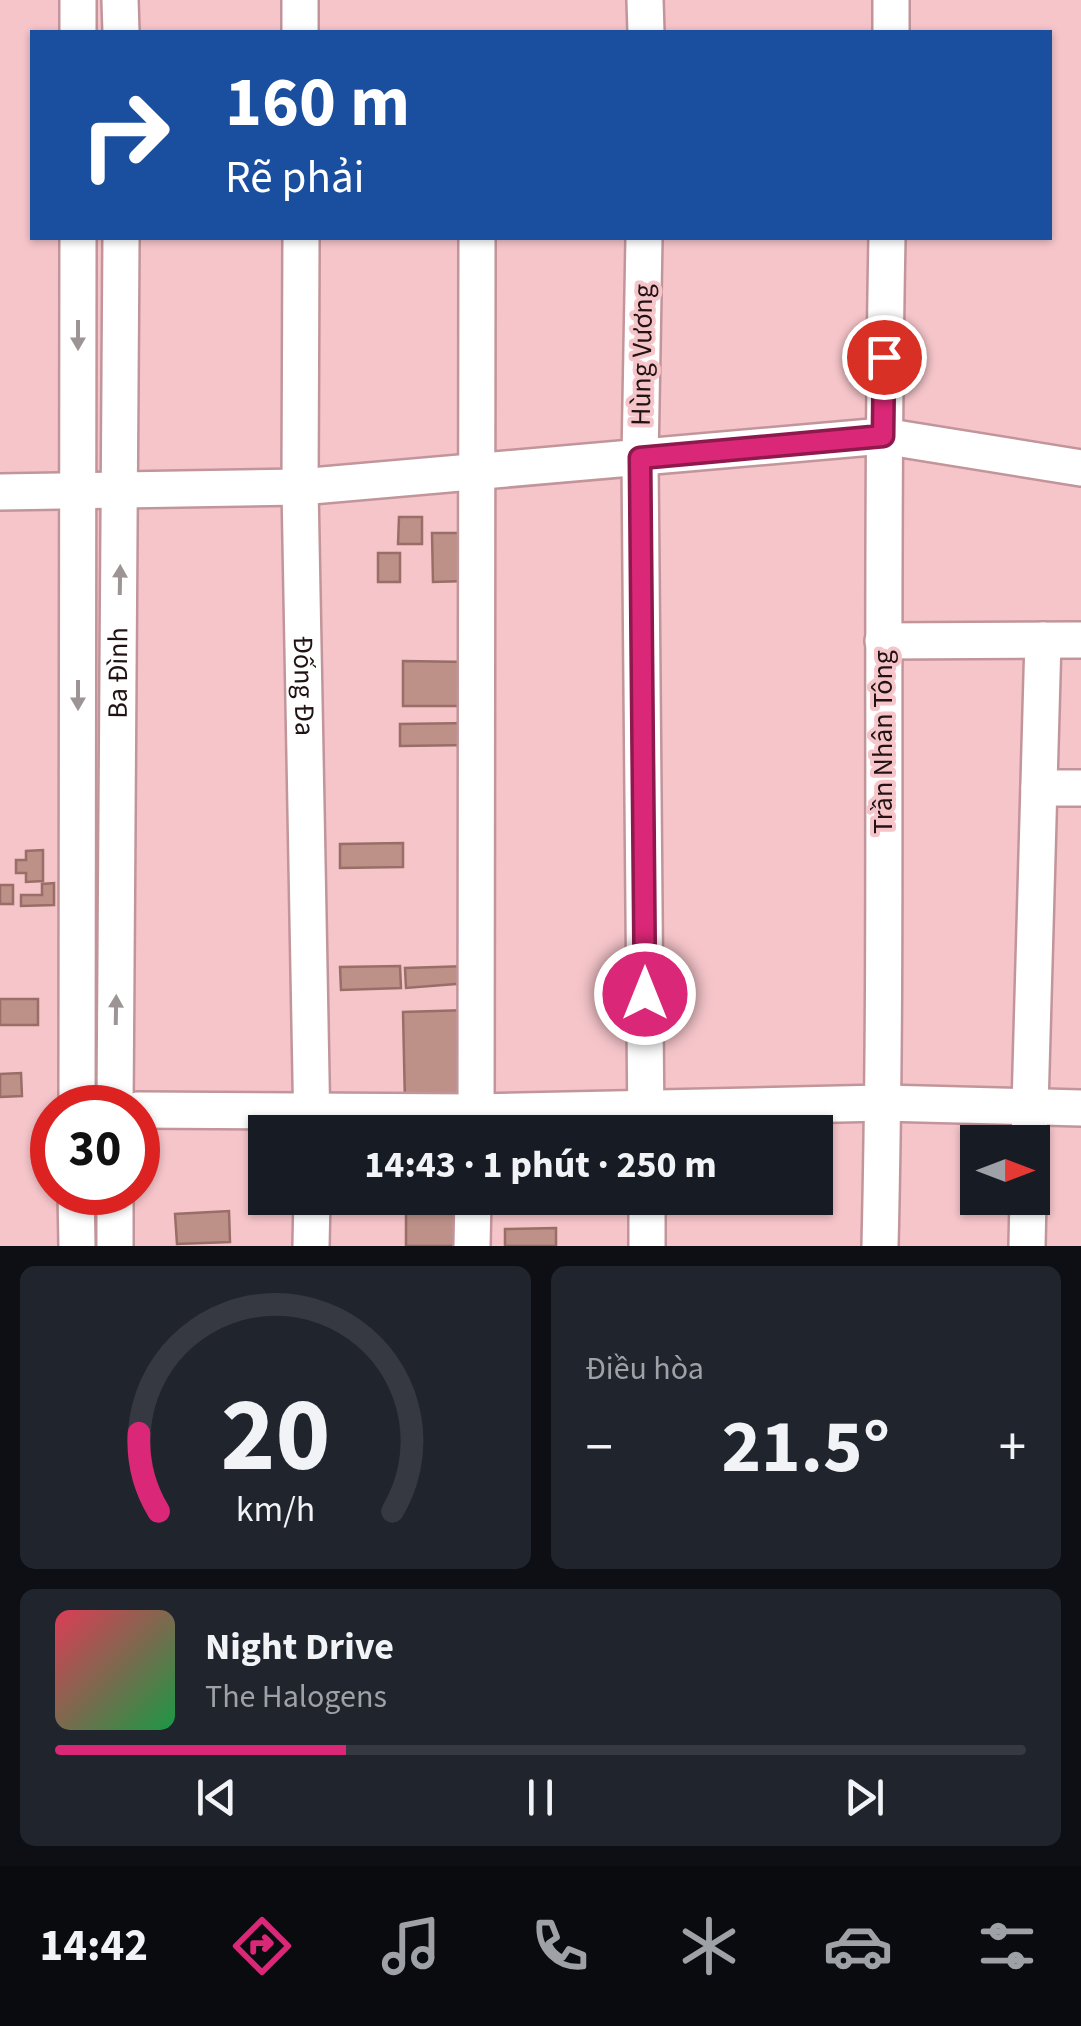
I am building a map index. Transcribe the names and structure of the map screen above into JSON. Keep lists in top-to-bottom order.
{
  "streets": {
    "street": [
      "Hùng Vương",
      "Ba Đình",
      "Đống Đa",
      "Trần Nhân Tông"
    ]
  },
  "north": "right",
  "page": {
    "turn": ["160 m", "Rẽ phải"],
    "limit": "30",
    "trip": "14:43 · 1 phút · 250 m",
    "tile": "Điều hòa",
    "heat": ["−", "21.5°", "+"],
    "song": ["Night Drive", "The Halogens"],
    "tabs": "14:42",
    "gauge": ["20", "km/h"]
  }
}
